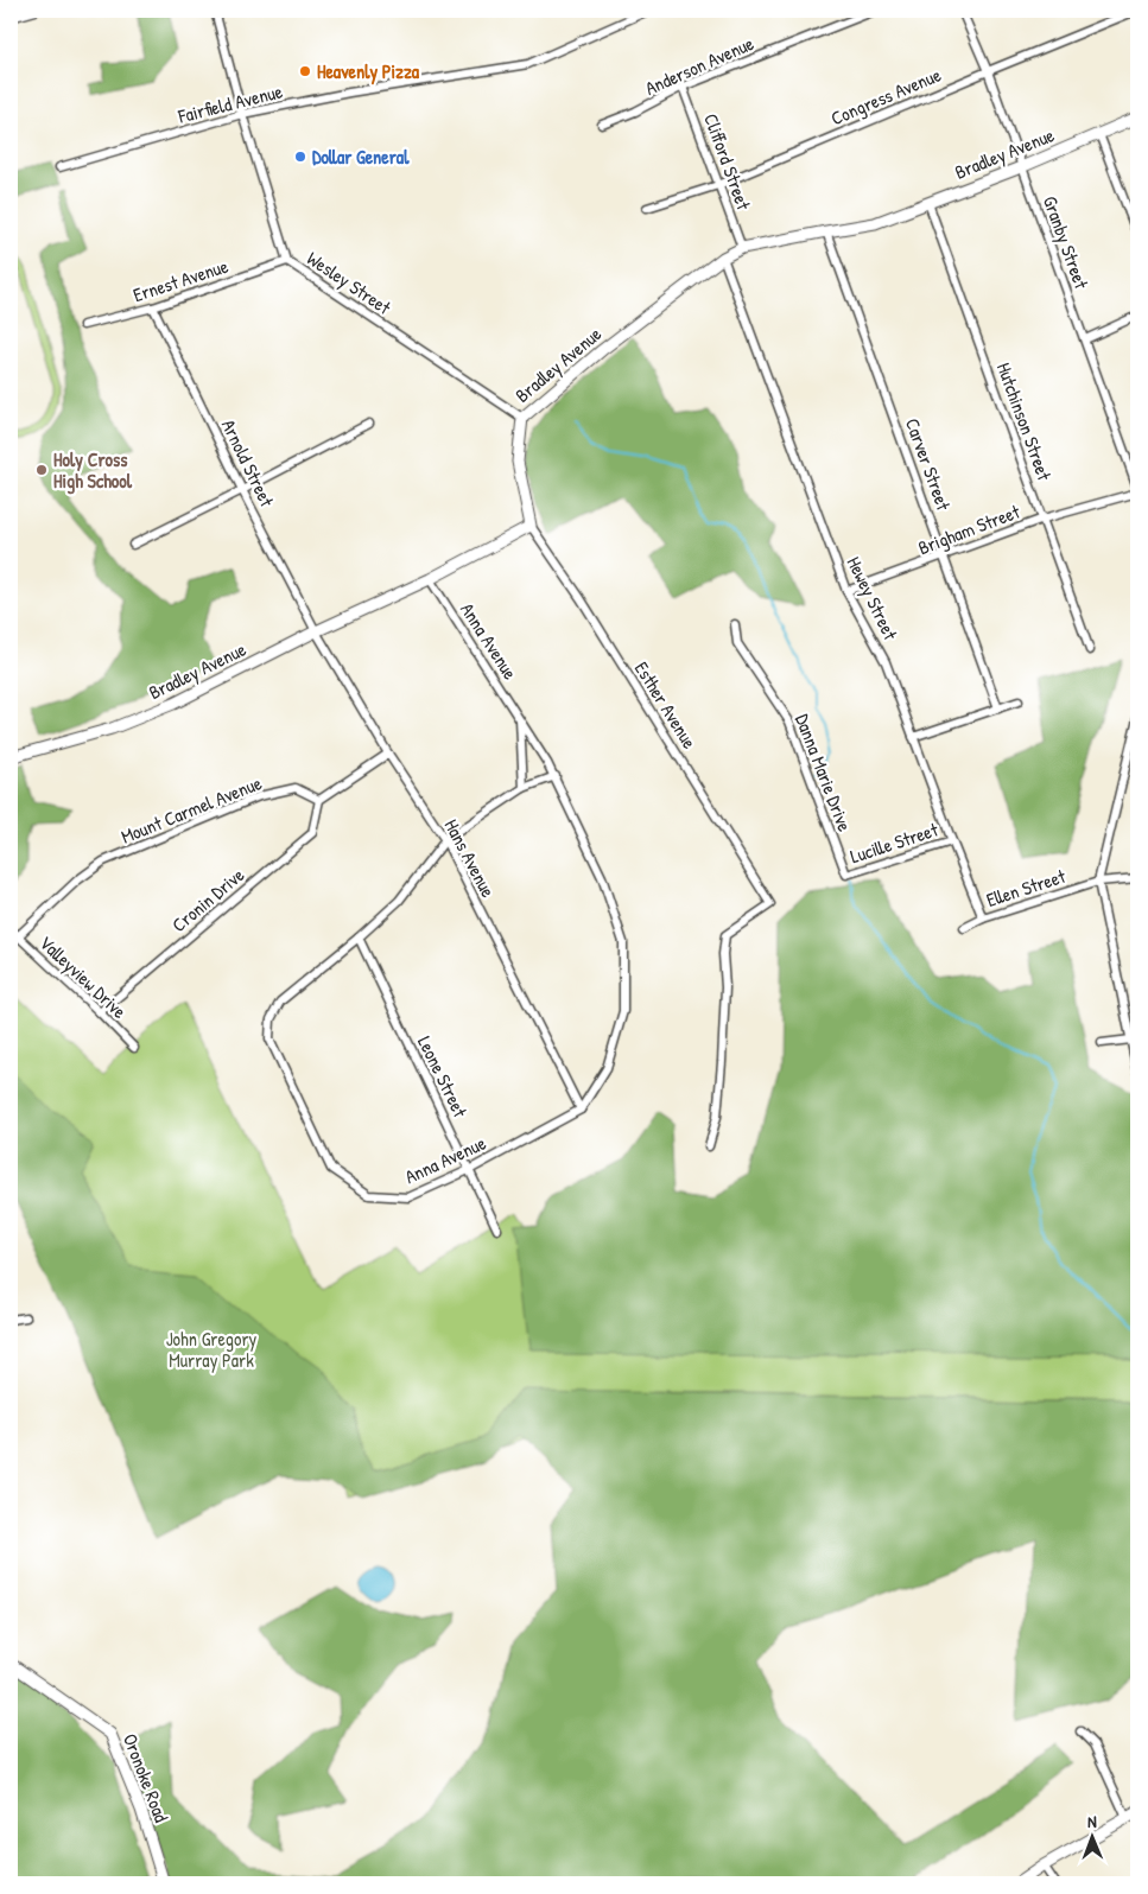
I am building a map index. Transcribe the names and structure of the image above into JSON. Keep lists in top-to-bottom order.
{
  "streets": {
    "street": [
      "Anderson Avenue",
      "Congress Avenue",
      "Fairfield Avenue",
      "Bradley Avenue",
      "Clifford Street",
      "Granby Street",
      "Ernest Avenue",
      "Wesley Street",
      "Hutchinson Street",
      "Arnold Street",
      "Carver Street",
      "Brigham Street",
      "Hewey Street",
      "Anna Avenue",
      "Esther Avenue",
      "Danna Marie Drive",
      "Mount Carmel Avenue",
      "Lucille Street",
      "Hans Avenue",
      "Ellen Street",
      "Cronin Drive",
      "Valleyview Drive",
      "Leone Street",
      "Oronoke Road"
    ]
  },
  "crossings": [
    ["Anderson Avenue", "Clifford Street"],
    ["Congress Avenue", "Clifford Street"],
    ["Congress Avenue", "Granby Street"],
    ["Fairfield Avenue", "Wesley Street"],
    ["Bradley Avenue", "Clifford Street"],
    ["Bradley Avenue", "Granby Street"],
    ["Bradley Avenue", "Wesley Street"],
    ["Bradley Avenue", "Hutchinson Street"],
    ["Bradley Avenue", "Arnold Street"],
    ["Bradley Avenue", "Carver Street"],
    ["Bradley Avenue", "Hewey Street"],
    ["Bradley Avenue", "Anna Avenue"],
    ["Bradley Avenue", "Esther Avenue"],
    ["Bradley Avenue", "Hans Avenue"],
    ["Ernest Avenue", "Wesley Street"],
    ["Ernest Avenue", "Arnold Street"],
    ["Hutchinson Street", "Brigham Street"],
    ["Arnold Street", "Hans Avenue"],
    ["Carver Street", "Brigham Street"],
    ["Brigham Street", "Hewey Street"],
    ["Hewey Street", "Lucille Street"],
    ["Hewey Street", "Ellen Street"],
    ["Anna Avenue", "Hans Avenue"],
    ["Anna Avenue", "Leone Street"],
    ["Danna Marie Drive", "Lucille Street"],
    ["Mount Carmel Avenue", "Cronin Drive"],
    ["Mount Carmel Avenue", "Valleyview Drive"],
    ["Cronin Drive", "Valleyview Drive"]
  ],
  "parks": ["John Gregory Murray Park"],
  "places": ["Heavenly Pizza", "Dollar General", "Holy Cross High School"],
  "north": "top"
}
